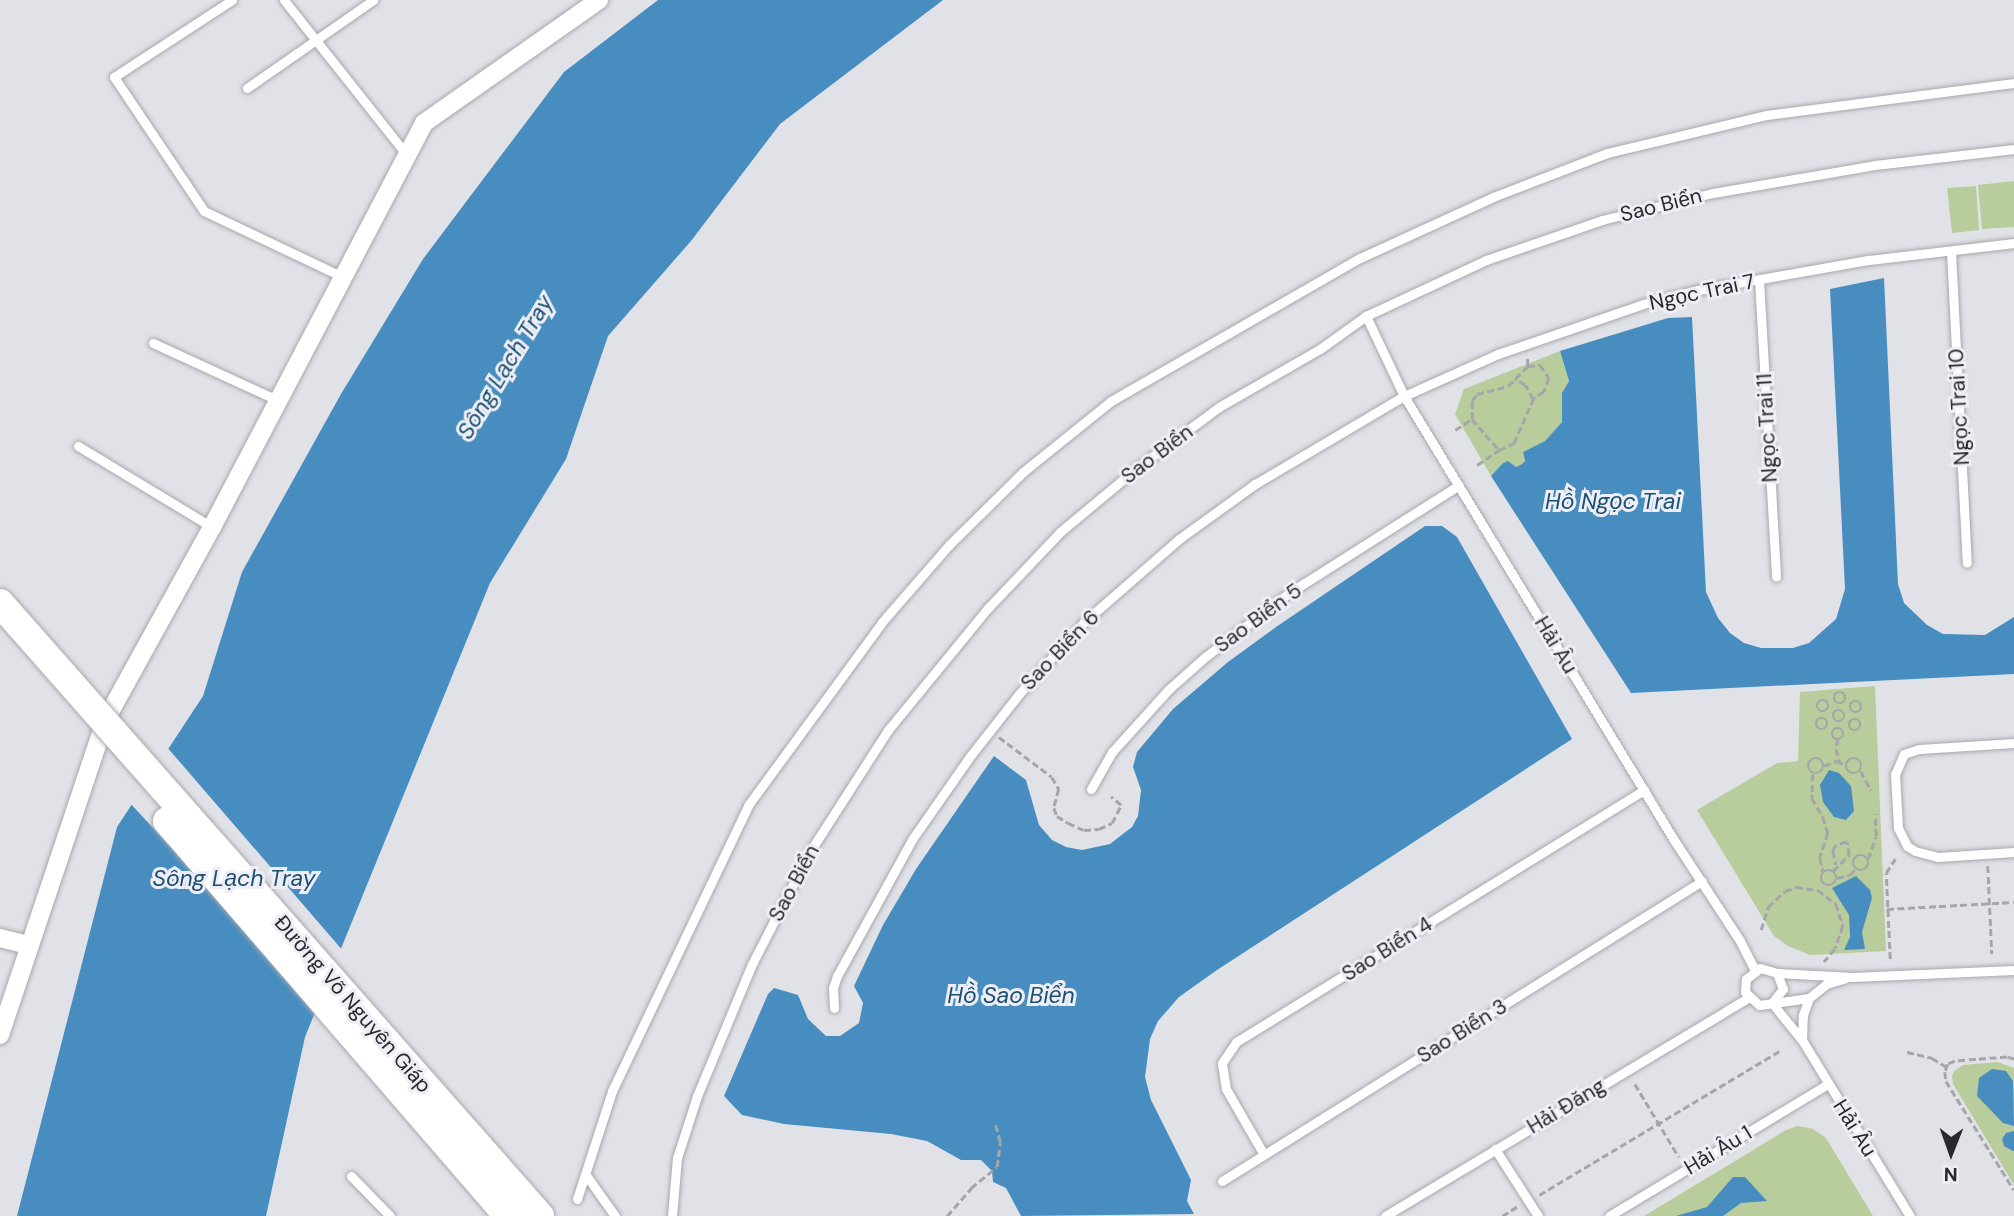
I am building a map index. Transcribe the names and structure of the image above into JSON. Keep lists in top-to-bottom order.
{
  "streets": {
    "main road": ["Đường Võ Nguyên Giáp"],
    "lane": [
      "Sao Biển",
      "Ngọc Trai 7",
      "Ngọc Trai 10",
      "Ngọc Trai 11",
      "Sao Biển 5",
      "Hải Âu",
      "Sao Biển 6",
      "Sao Biển 4",
      "Sao Biển 3",
      "Hải Đăng",
      "Hải Âu 1"
    ]
  },
  "crossings": [
    ["Sao Biển", "Hải Âu"],
    ["Ngọc Trai 7", "Ngọc Trai 10"],
    ["Ngọc Trai 7", "Ngọc Trai 11"],
    ["Ngọc Trai 7", "Hải Âu"],
    ["Ngọc Trai 7", "Sao Biển 6"],
    ["Sao Biển 5", "Hải Âu"],
    ["Hải Âu", "Sao Biển 6"],
    ["Hải Âu", "Sao Biển 4"],
    ["Hải Âu", "Sao Biển 3"],
    ["Hải Âu", "Hải Đăng"],
    ["Hải Âu", "Hải Âu 1"],
    ["Sao Biển 4", "Sao Biển 3"]
  ],
  "water": ["Sông Lạch Tray", "Hồ Ngọc Trai", "Hồ Sao Biển"],
  "north": "bottom"
}
